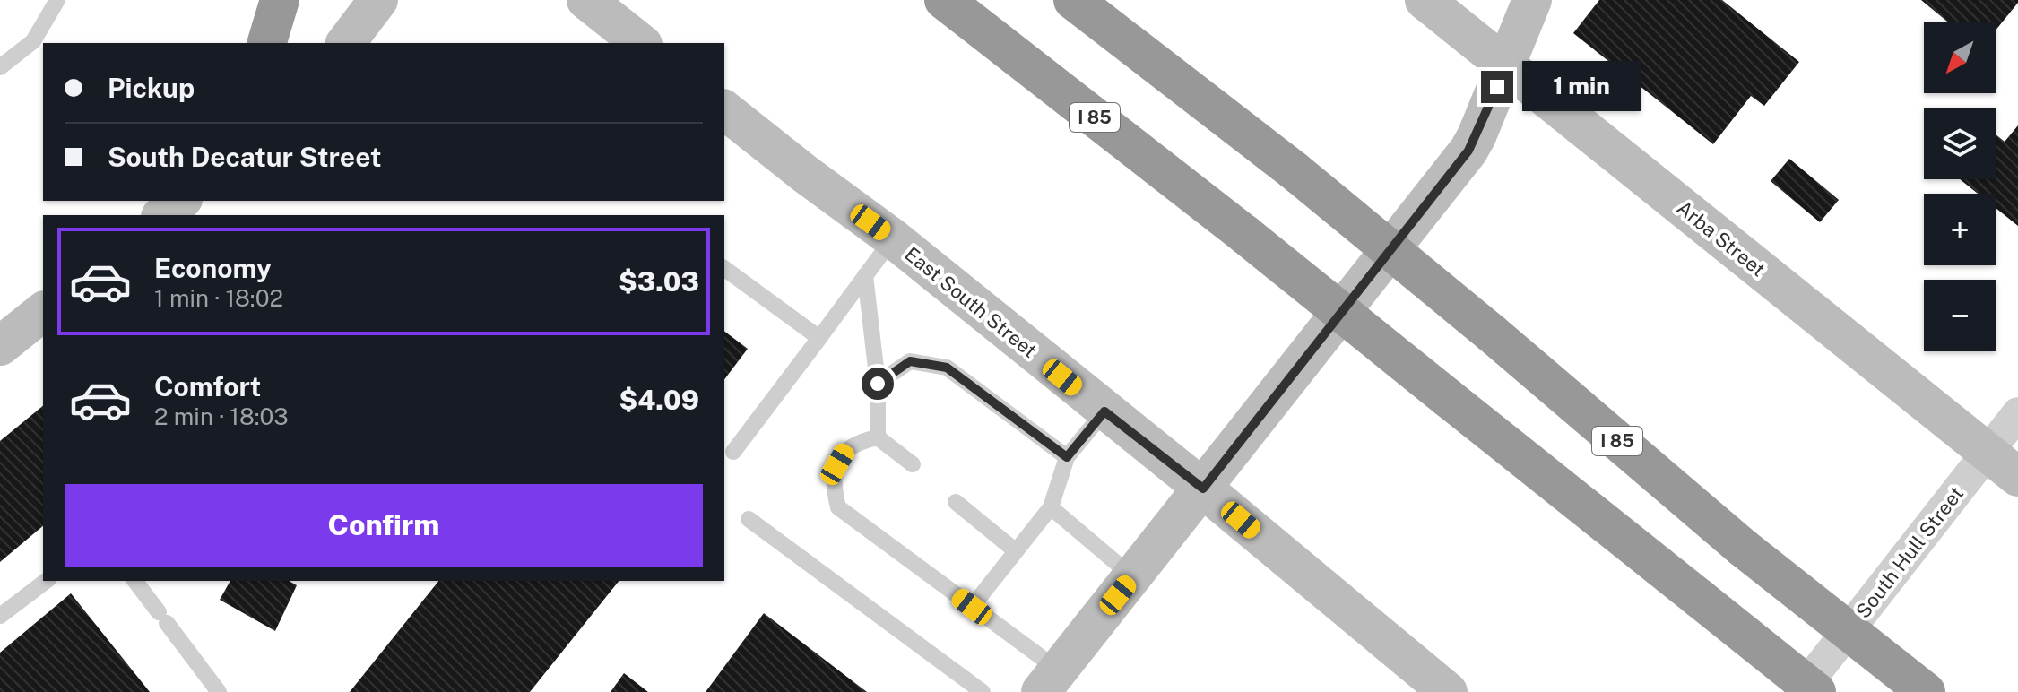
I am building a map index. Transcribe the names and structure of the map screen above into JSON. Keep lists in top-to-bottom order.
{
  "streets": {
    "highway": ["I 85"],
    "main road": ["Arba Street", "East South Street"],
    "street": ["South Hull Street"]
  },
  "crossings": [
    ["Arba Street", "South Hull Street"]
  ],
  "north": "bottom left",
  "page": {
    "map_buttons": ["+", "−"],
    "banner": ["Pickup", "South Decatur Street"],
    "bubble": "1 min",
    "list": [
      {
        "name": "Economy",
        "note": "1 min · 18:02",
        "value": "$3.03"
      },
      {
        "name": "Comfort",
        "note": "2 min · 18:03",
        "value": "$4.09"
      }
    ],
    "buttons": "Confirm"
  }
}
